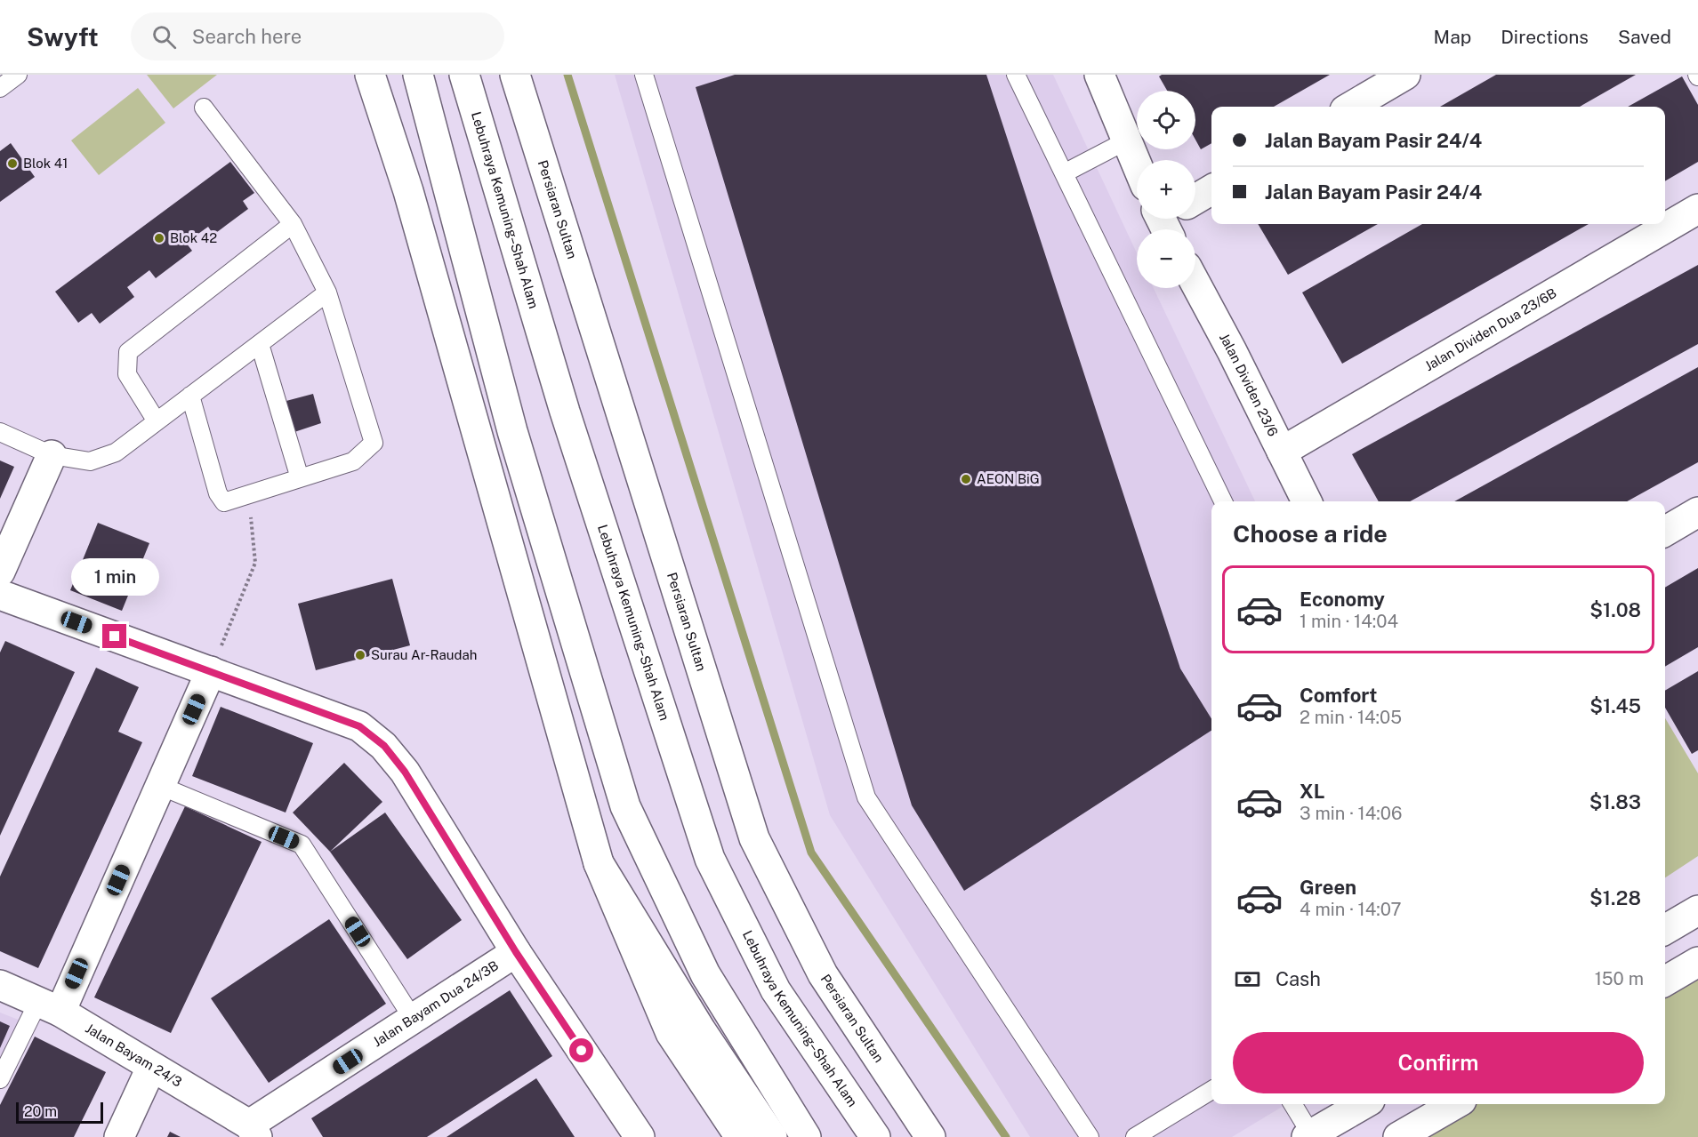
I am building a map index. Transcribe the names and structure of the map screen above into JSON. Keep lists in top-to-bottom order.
{
  "streets": {
    "main road": [
      "Lebuhraya Kemuning–Shah Alam",
      "Persiaran Sultan",
      "Jalan Dividen Dua 23/6B",
      "Jalan Dividen 23/6",
      "Jalan Bayam Dua 24/3B",
      "Jalan Bayam 24/3"
    ]
  },
  "crossings": [
    ["Jalan Dividen Dua 23/6B", "Jalan Dividen 23/6"],
    ["Jalan Bayam Dua 24/3B", "Jalan Bayam 24/3"]
  ],
  "places": [
    "Blok 41",
    "Blok 42",
    "AEON BiG",
    "Surau Ar-Raudah"
  ],
  "scale_bar": "20 m",
  "page": {
    "header": "Swyft",
    "search": "Search here",
    "nav": ["Map", "Directions", "Saved"],
    "map_buttons": ["+", "−"],
    "banner": ["Jalan Bayam Pasir 24/4", "Jalan Bayam Pasir 24/4"],
    "heading": "Choose a ride",
    "bubble": "1 min",
    "list": [
      {
        "name": "Economy",
        "note": "1 min · 14:04",
        "value": "$1.08"
      },
      {
        "name": "Comfort",
        "note": "2 min · 14:05",
        "value": "$1.45"
      },
      {
        "name": "XL",
        "note": "3 min · 14:06",
        "value": "$1.83"
      },
      {
        "name": "Green",
        "note": "4 min · 14:07",
        "value": "$1.28"
      }
    ],
    "pay": ["Cash", "150 m"],
    "buttons": "Confirm",
    "scale": "20 m"
  }
}
